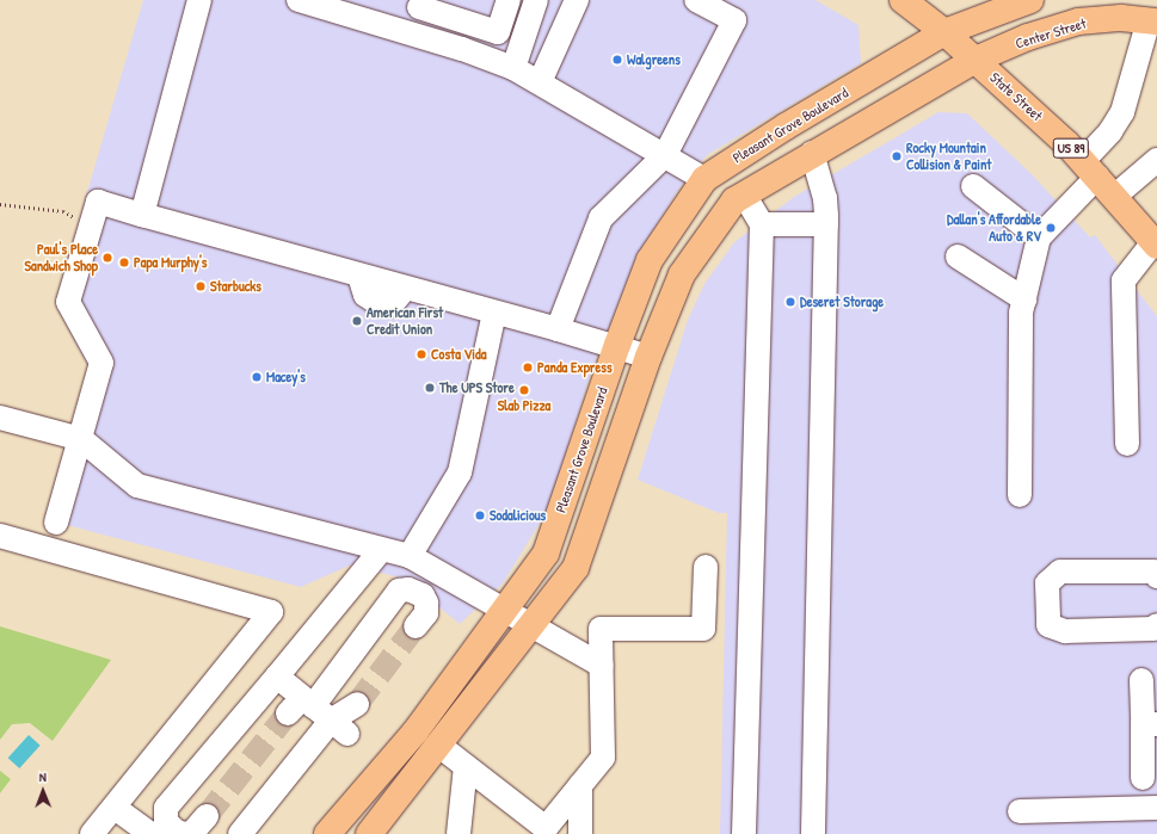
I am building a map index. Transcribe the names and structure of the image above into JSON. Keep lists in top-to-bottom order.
{
  "streets": {
    "main road": [
      "Center Street",
      "State Street",
      "Pleasant Grove Boulevard",
      "US 89"
    ]
  },
  "crossings": [
    ["Center Street", "State Street"],
    ["State Street", "Pleasant Grove Boulevard"]
  ],
  "places": [
    "Walgreens",
    "Rocky Mountain Collision & Paint",
    "Dallan's Affordable Auto & RV",
    "Paul's Place Sandwich Shop",
    "Papa Murphy's",
    "Starbucks",
    "Deseret Storage",
    "American First Credit Union",
    "Costa Vida",
    "Panda Express",
    "Macey's",
    "The UPS Store",
    "Slab Pizza",
    "Sodalicious"
  ],
  "north": "top"
}
